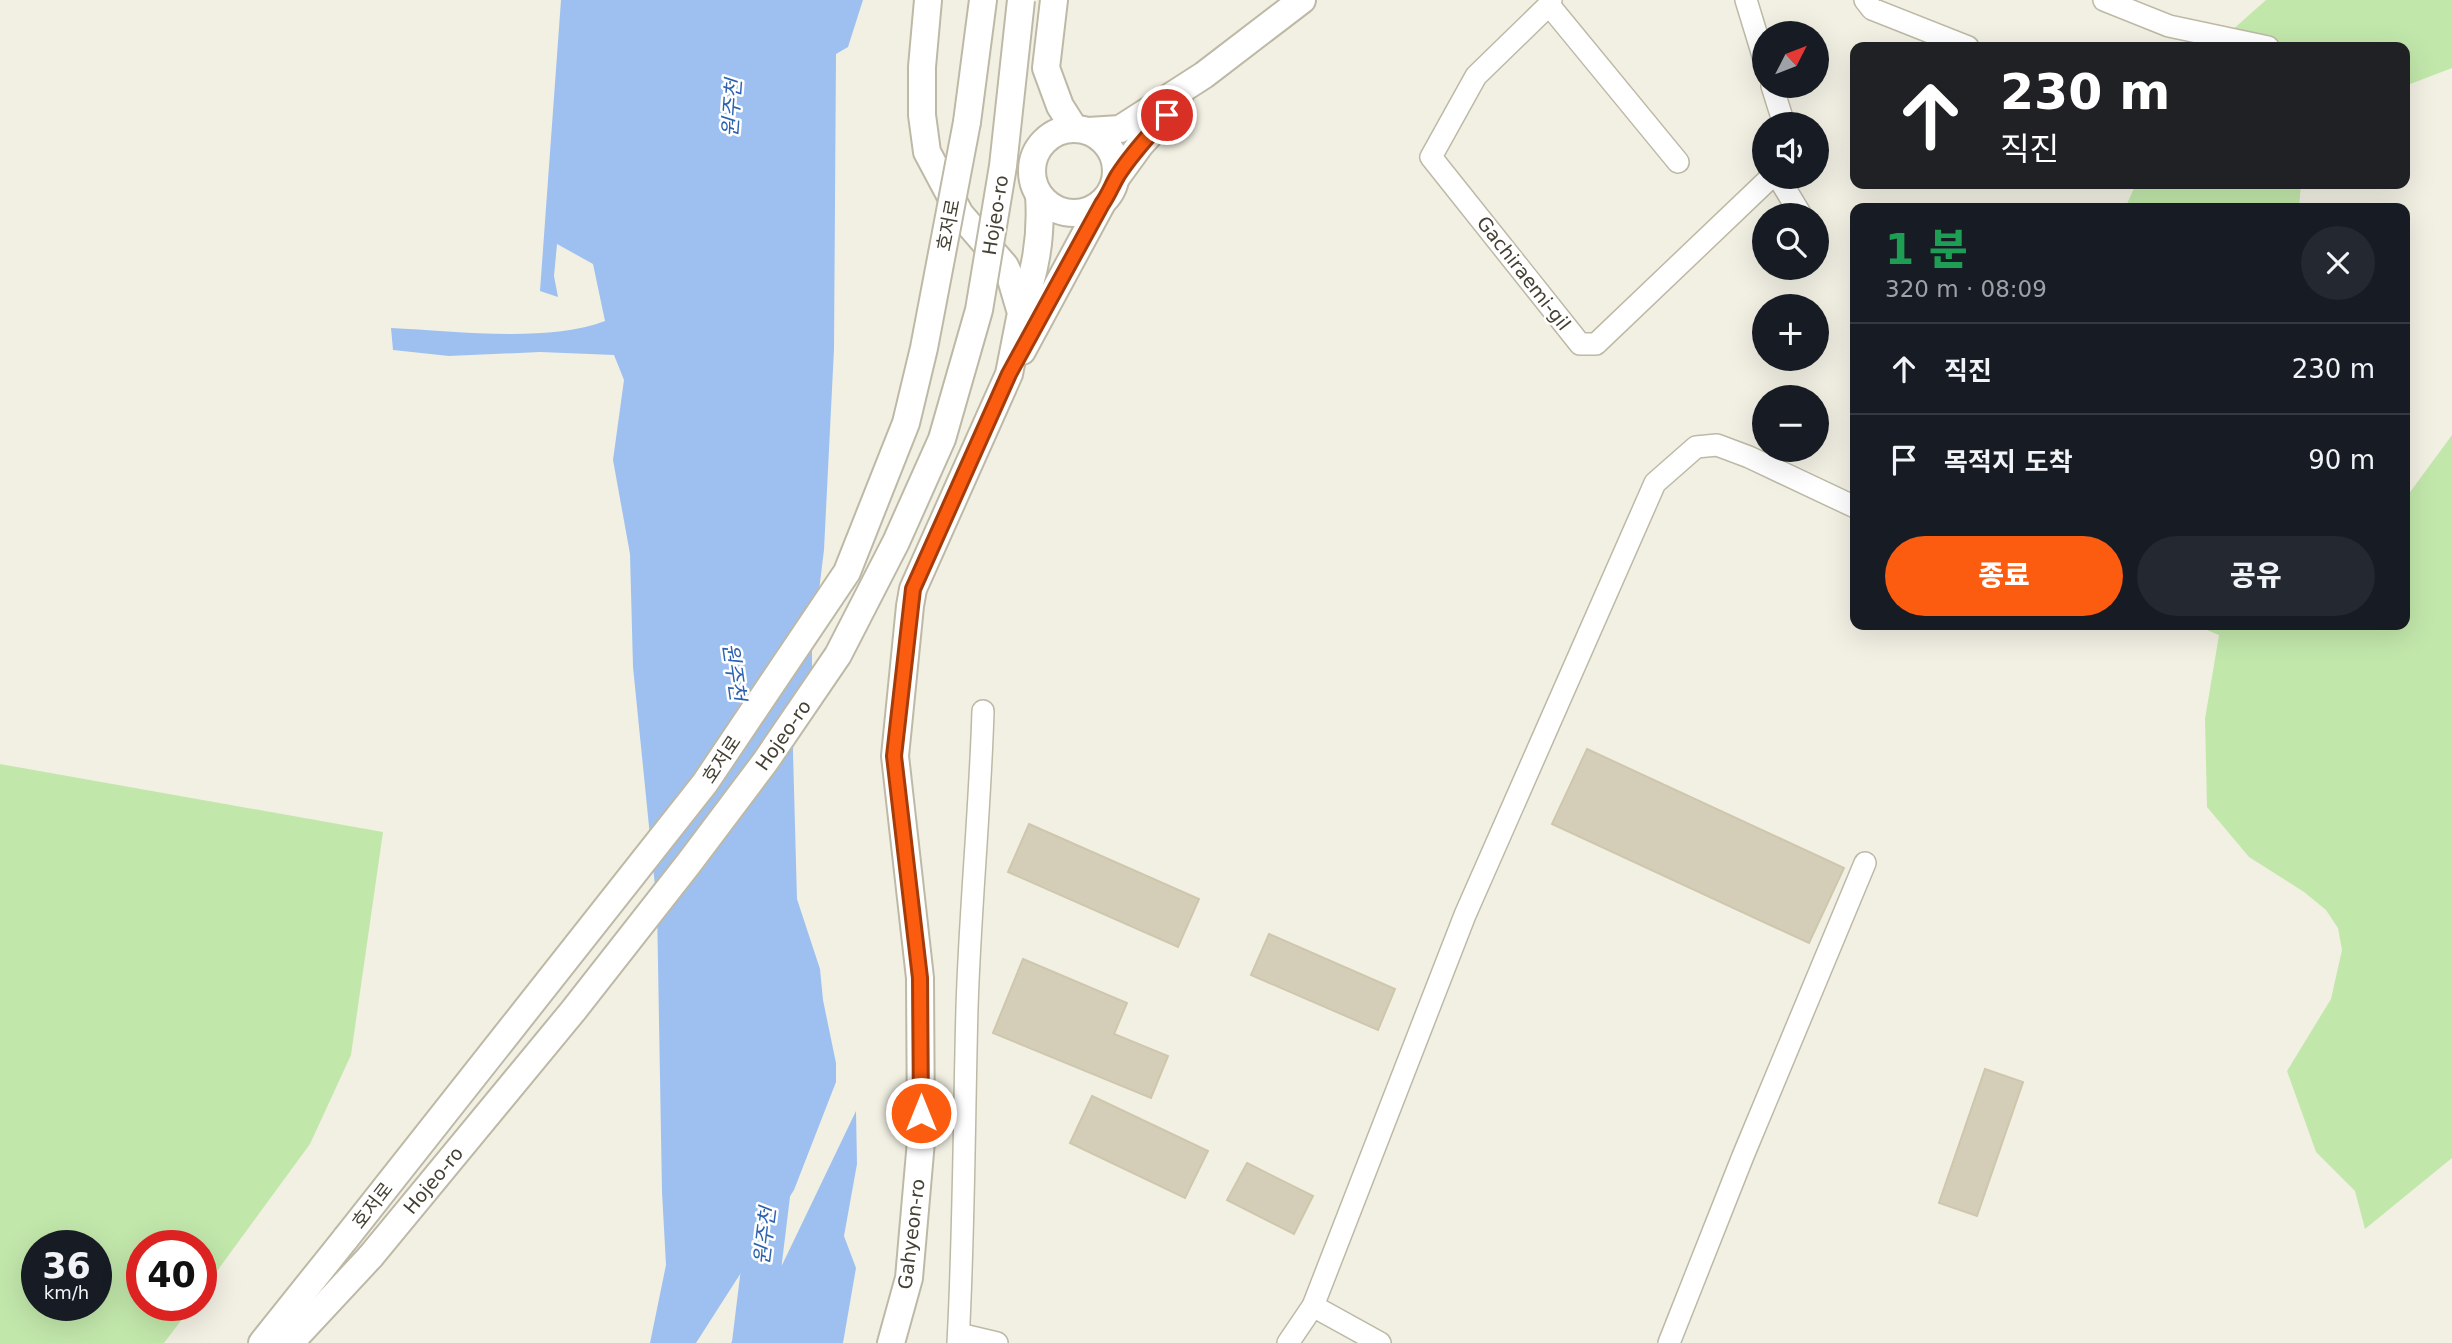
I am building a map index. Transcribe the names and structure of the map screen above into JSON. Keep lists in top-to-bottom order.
{
  "streets": {
    "street": [
      "Hojeo-ro",
      "호저로",
      "Gachiraemi-gil",
      "Gahyeon-ro"
    ]
  },
  "water": ["원주천"],
  "north": "top right",
  "page": {
    "map_buttons": ["+", "−"],
    "turn": ["230 m", "직진"],
    "heading": ["1 분", "320 m · 08:09"],
    "list": [
      {
        "name": "직진",
        "value": "230 m"
      },
      {
        "name": "목적지 도착",
        "value": "90 m"
      }
    ],
    "buttons": ["종료", "공유"],
    "speed": "36 km/h",
    "limit": "40"
  }
}
